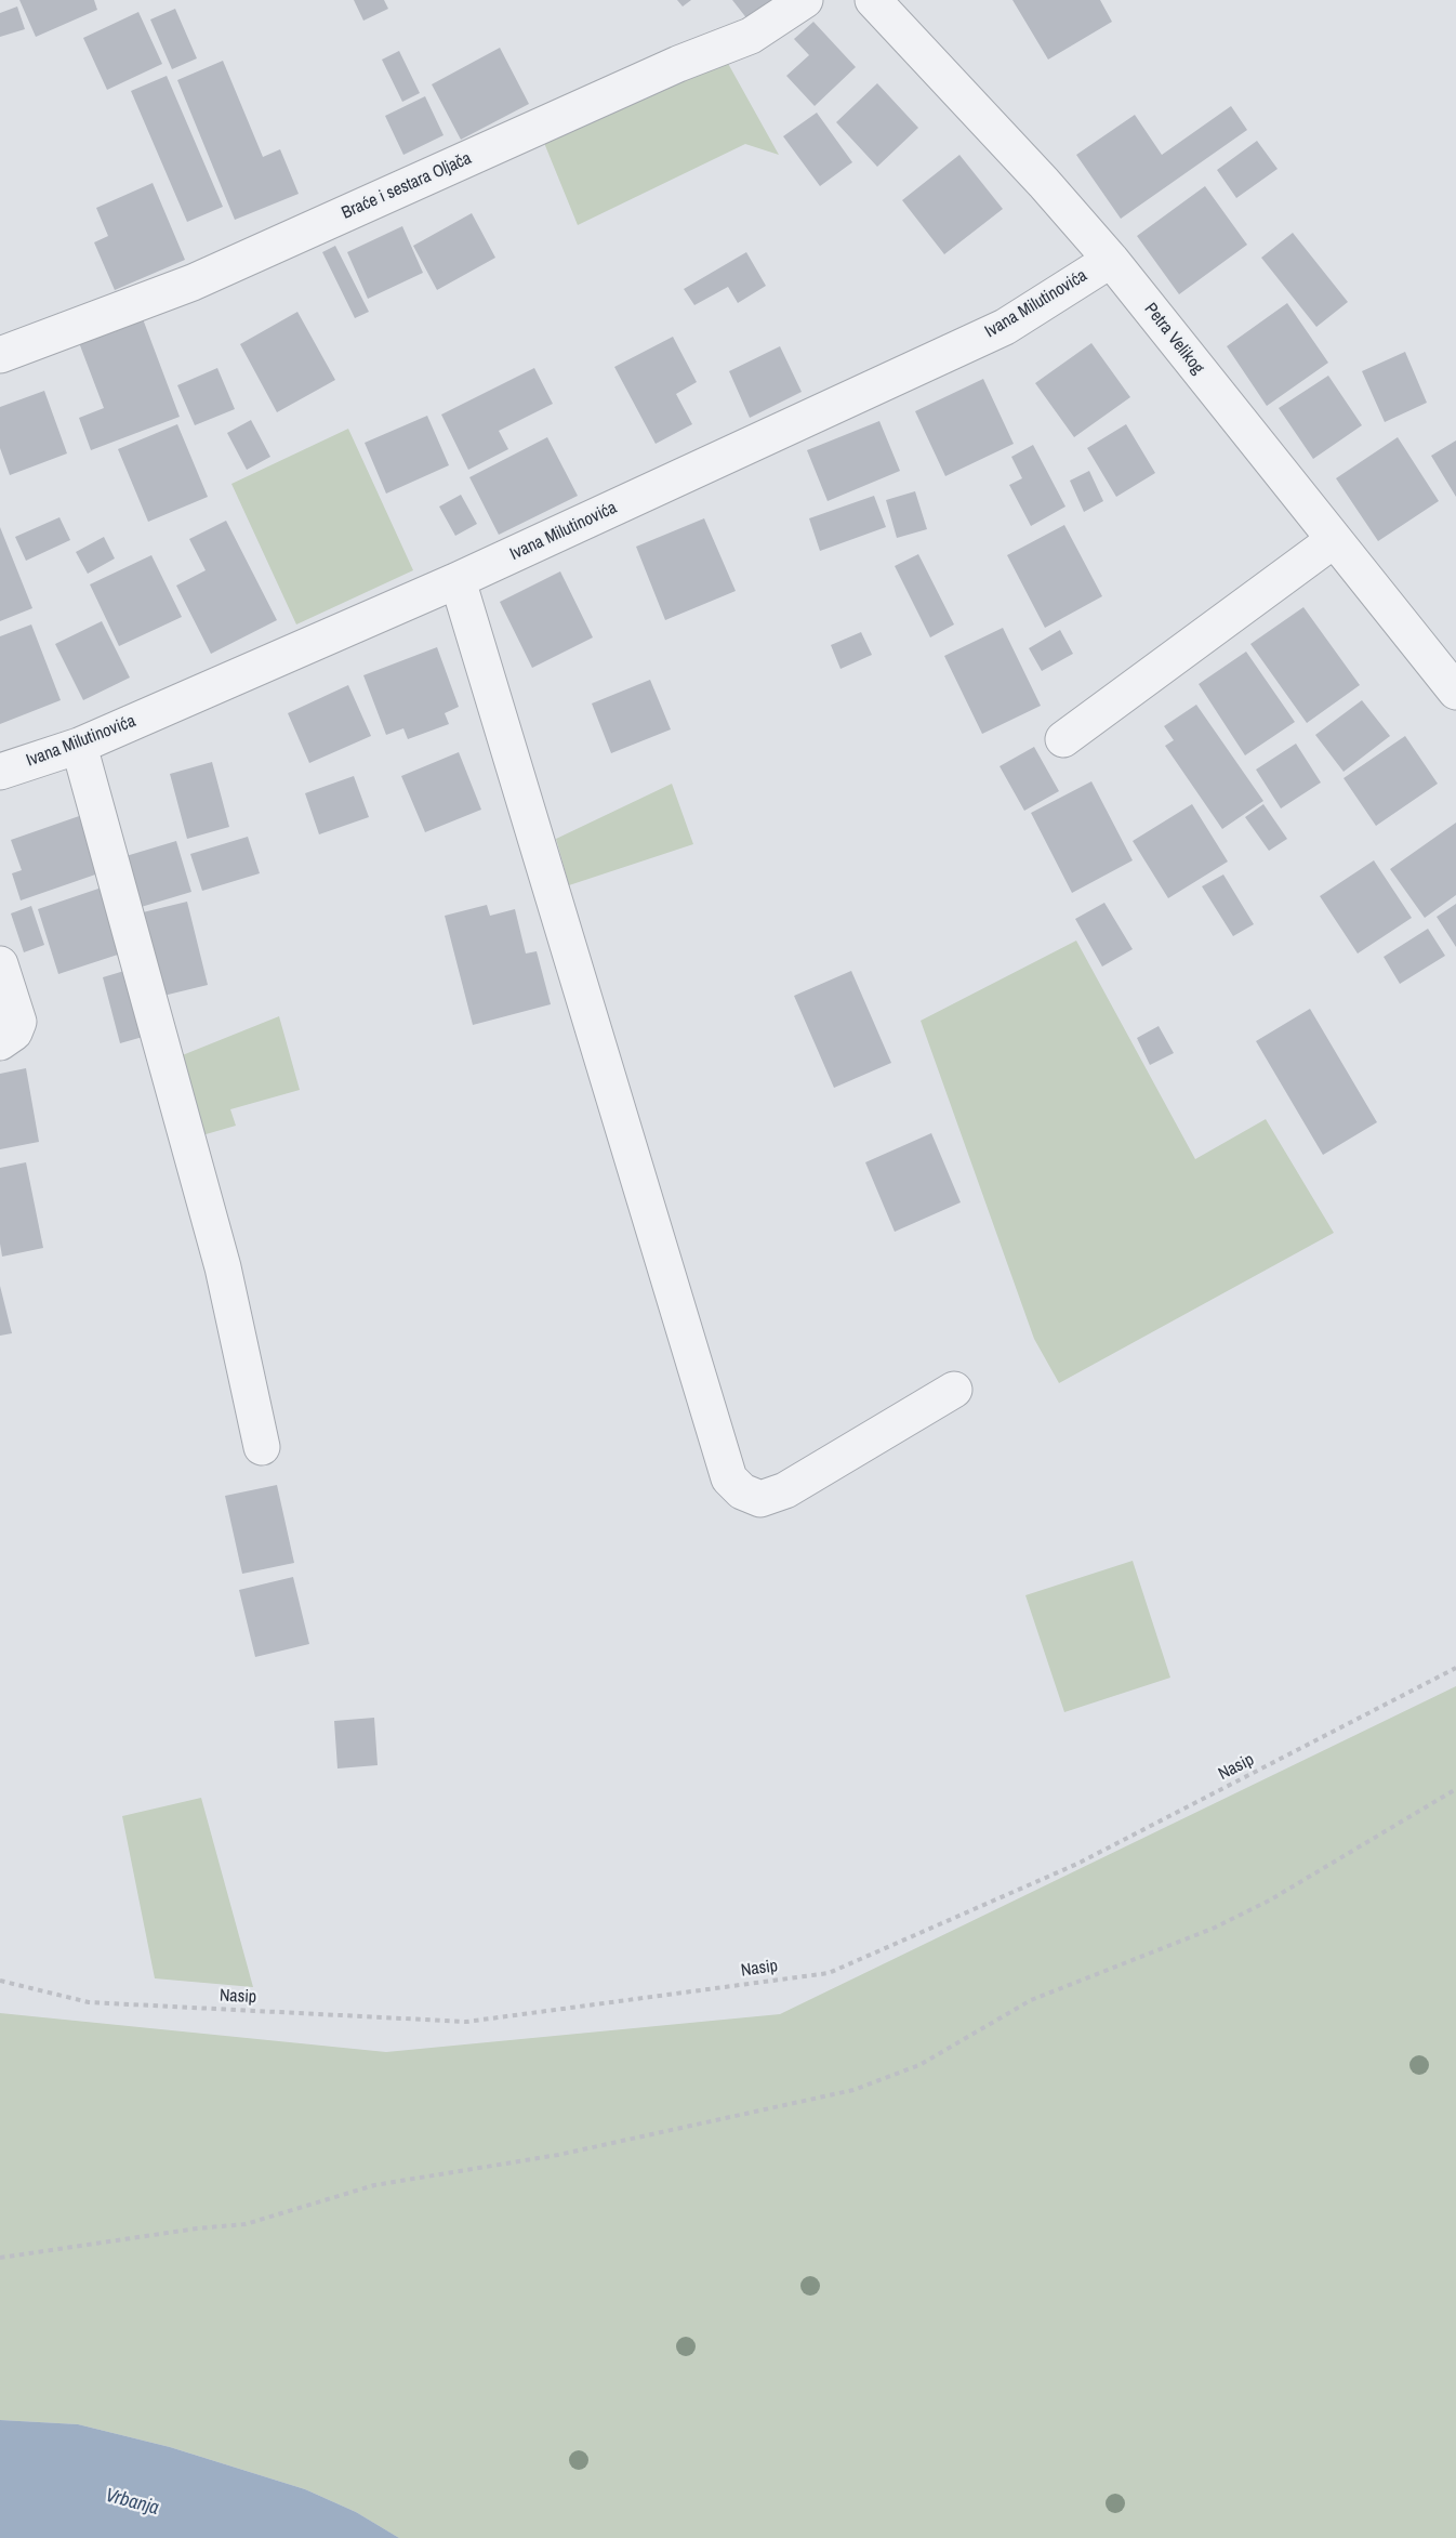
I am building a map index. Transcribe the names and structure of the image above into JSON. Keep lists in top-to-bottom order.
{
  "streets": {
    "street": ["Braće i sestara Oljača", "Ivana Milutinovića", "Petra Velikog"],
    "path": ["Nasip"]
  },
  "crossings": [
    ["Ivana Milutinovića", "Petra Velikog"]
  ],
  "water": ["Vrbanja"]
}
